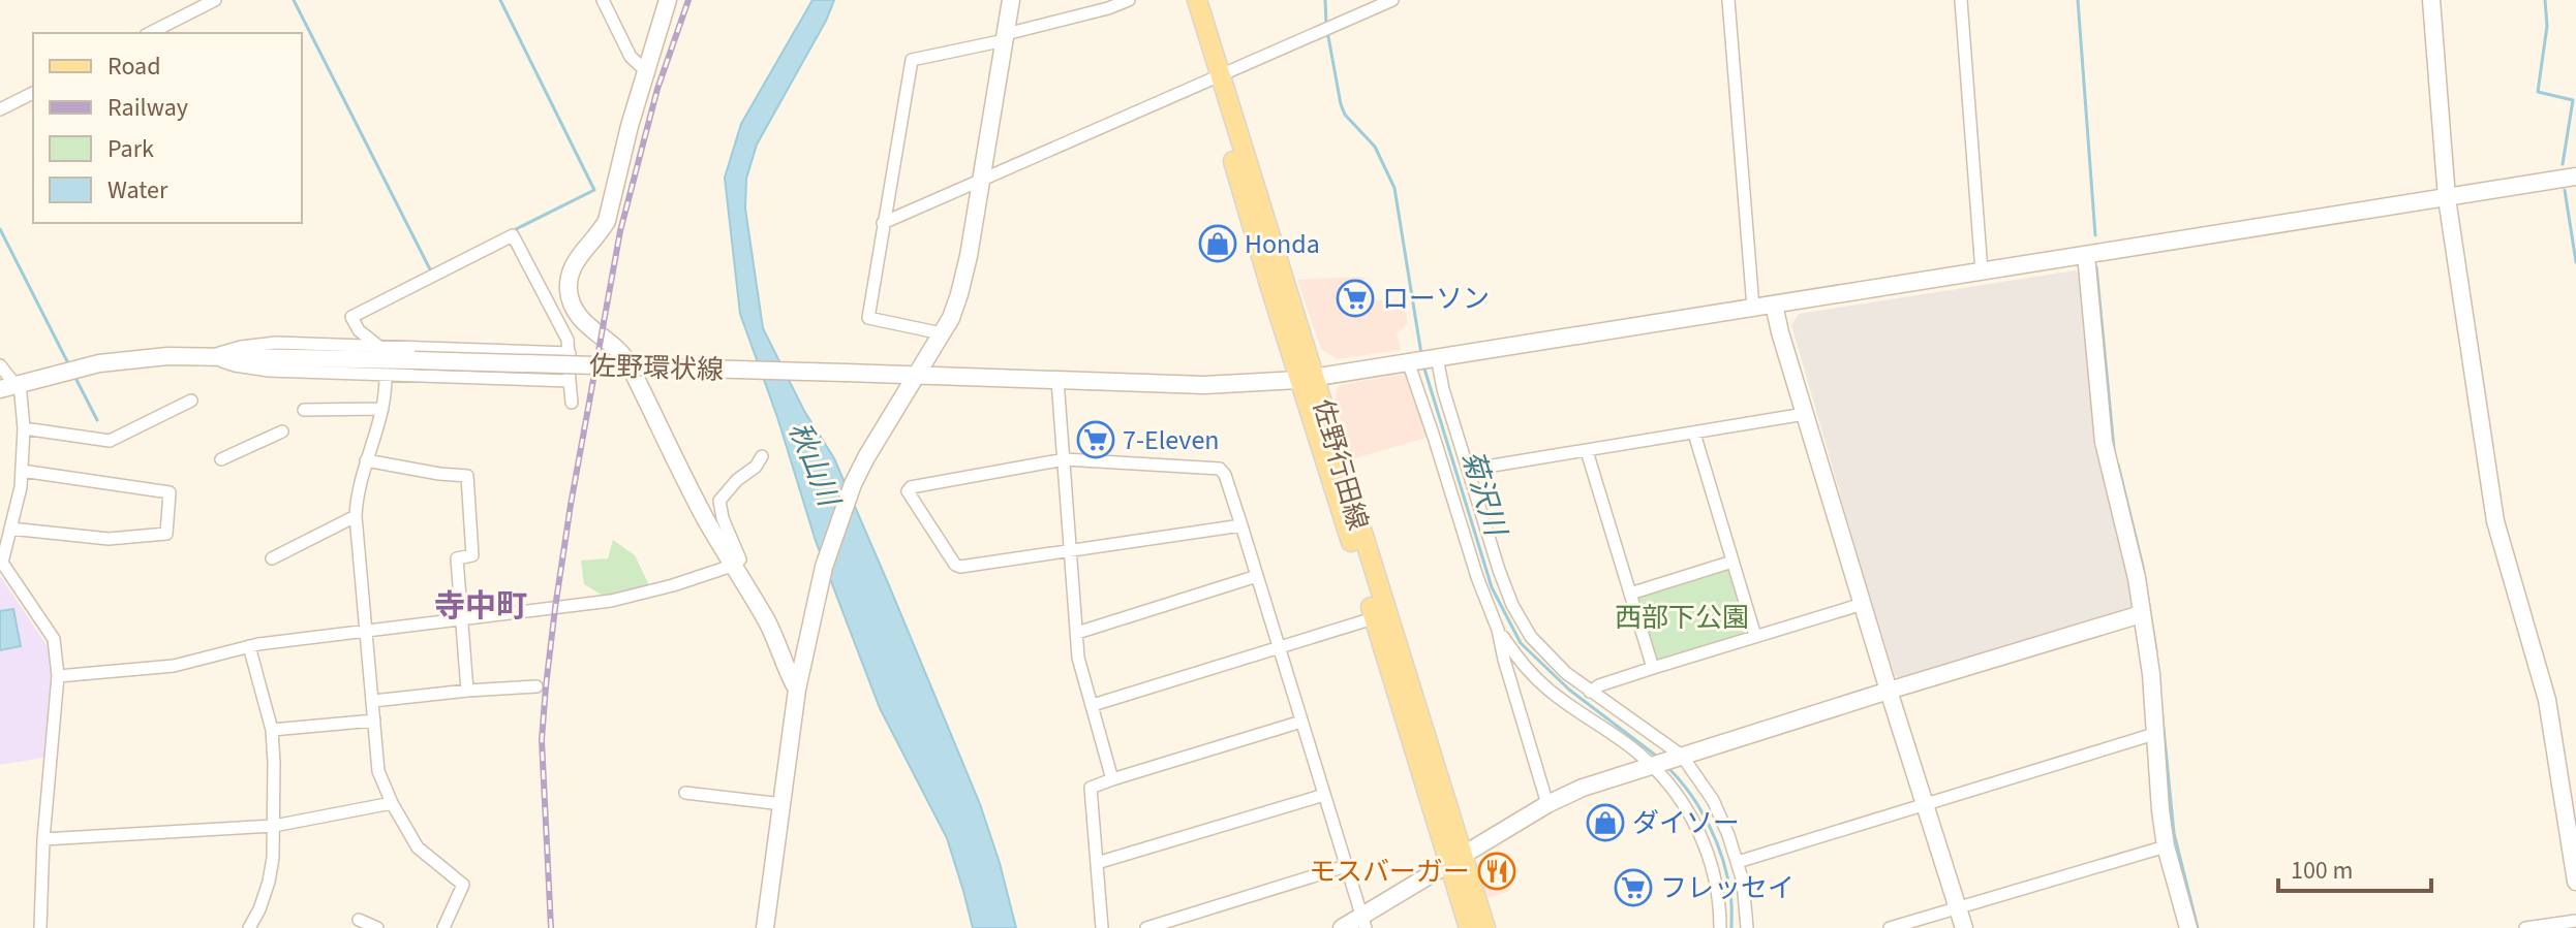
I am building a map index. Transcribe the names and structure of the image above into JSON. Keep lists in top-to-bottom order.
{
  "streets": {
    "main road": ["佐野行田線"],
    "street": ["佐野環状線"]
  },
  "crossings": [
    ["佐野環状線", "佐野行田線"]
  ],
  "districts": ["寺中町"],
  "water": ["秋山川", "菊沢川"],
  "parks": ["西部下公園"],
  "places": {
    "shop": ["Honda", "ダイソー"],
    "supermarket": ["ローソン", "7-Eleven", "フレッセイ"],
    "restaurant": ["モスバーガー"]
  },
  "legend": [
    "Road",
    "Railway",
    "Park",
    "Water"
  ],
  "scale_bar": "100 m"
}
